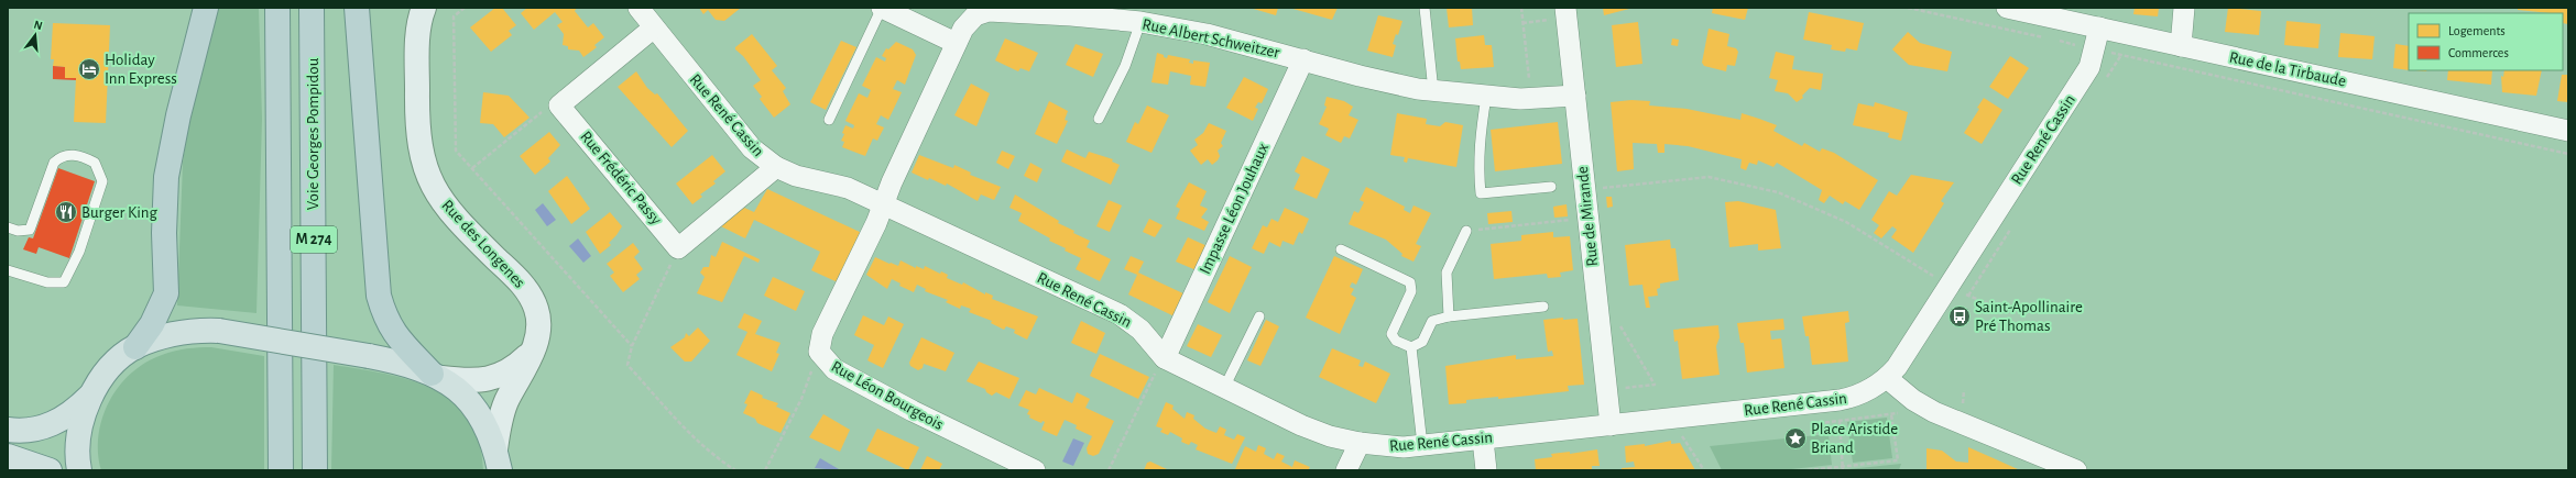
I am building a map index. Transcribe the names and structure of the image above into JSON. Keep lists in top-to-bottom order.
{
  "streets": {
    "highway": ["Voie Georges Pompidou", "M 274"],
    "main road": ["Rue des Longenes"],
    "street": [
      "Rue Albert Schweitzer",
      "Rue de la Tirbaude",
      "Rue René Cassin",
      "Rue Frédéric Passy",
      "Impasse Léon Jouhaux",
      "Rue de Mirande",
      "Rue Léon Bourgeois"
    ]
  },
  "crossings": [
    ["Rue Albert Schweitzer", "Rue René Cassin"],
    ["Rue Albert Schweitzer", "Impasse Léon Jouhaux"],
    ["Rue Albert Schweitzer", "Rue de Mirande"],
    ["Rue Albert Schweitzer", "Rue Léon Bourgeois"],
    ["Rue de la Tirbaude", "Rue René Cassin"],
    ["Rue René Cassin", "Impasse Léon Jouhaux"],
    ["Rue René Cassin", "Rue de Mirande"],
    ["Rue René Cassin", "Rue Léon Bourgeois"]
  ],
  "places": {
    "hotel": ["Holiday Inn Express"],
    "restaurant": ["Burger King"],
    "bus stop": ["Saint-Apollinaire Pré Thomas"],
    "place": ["Place Aristide Briand"]
  },
  "legend": ["Logements", "Commerces"],
  "north": "top"
}
